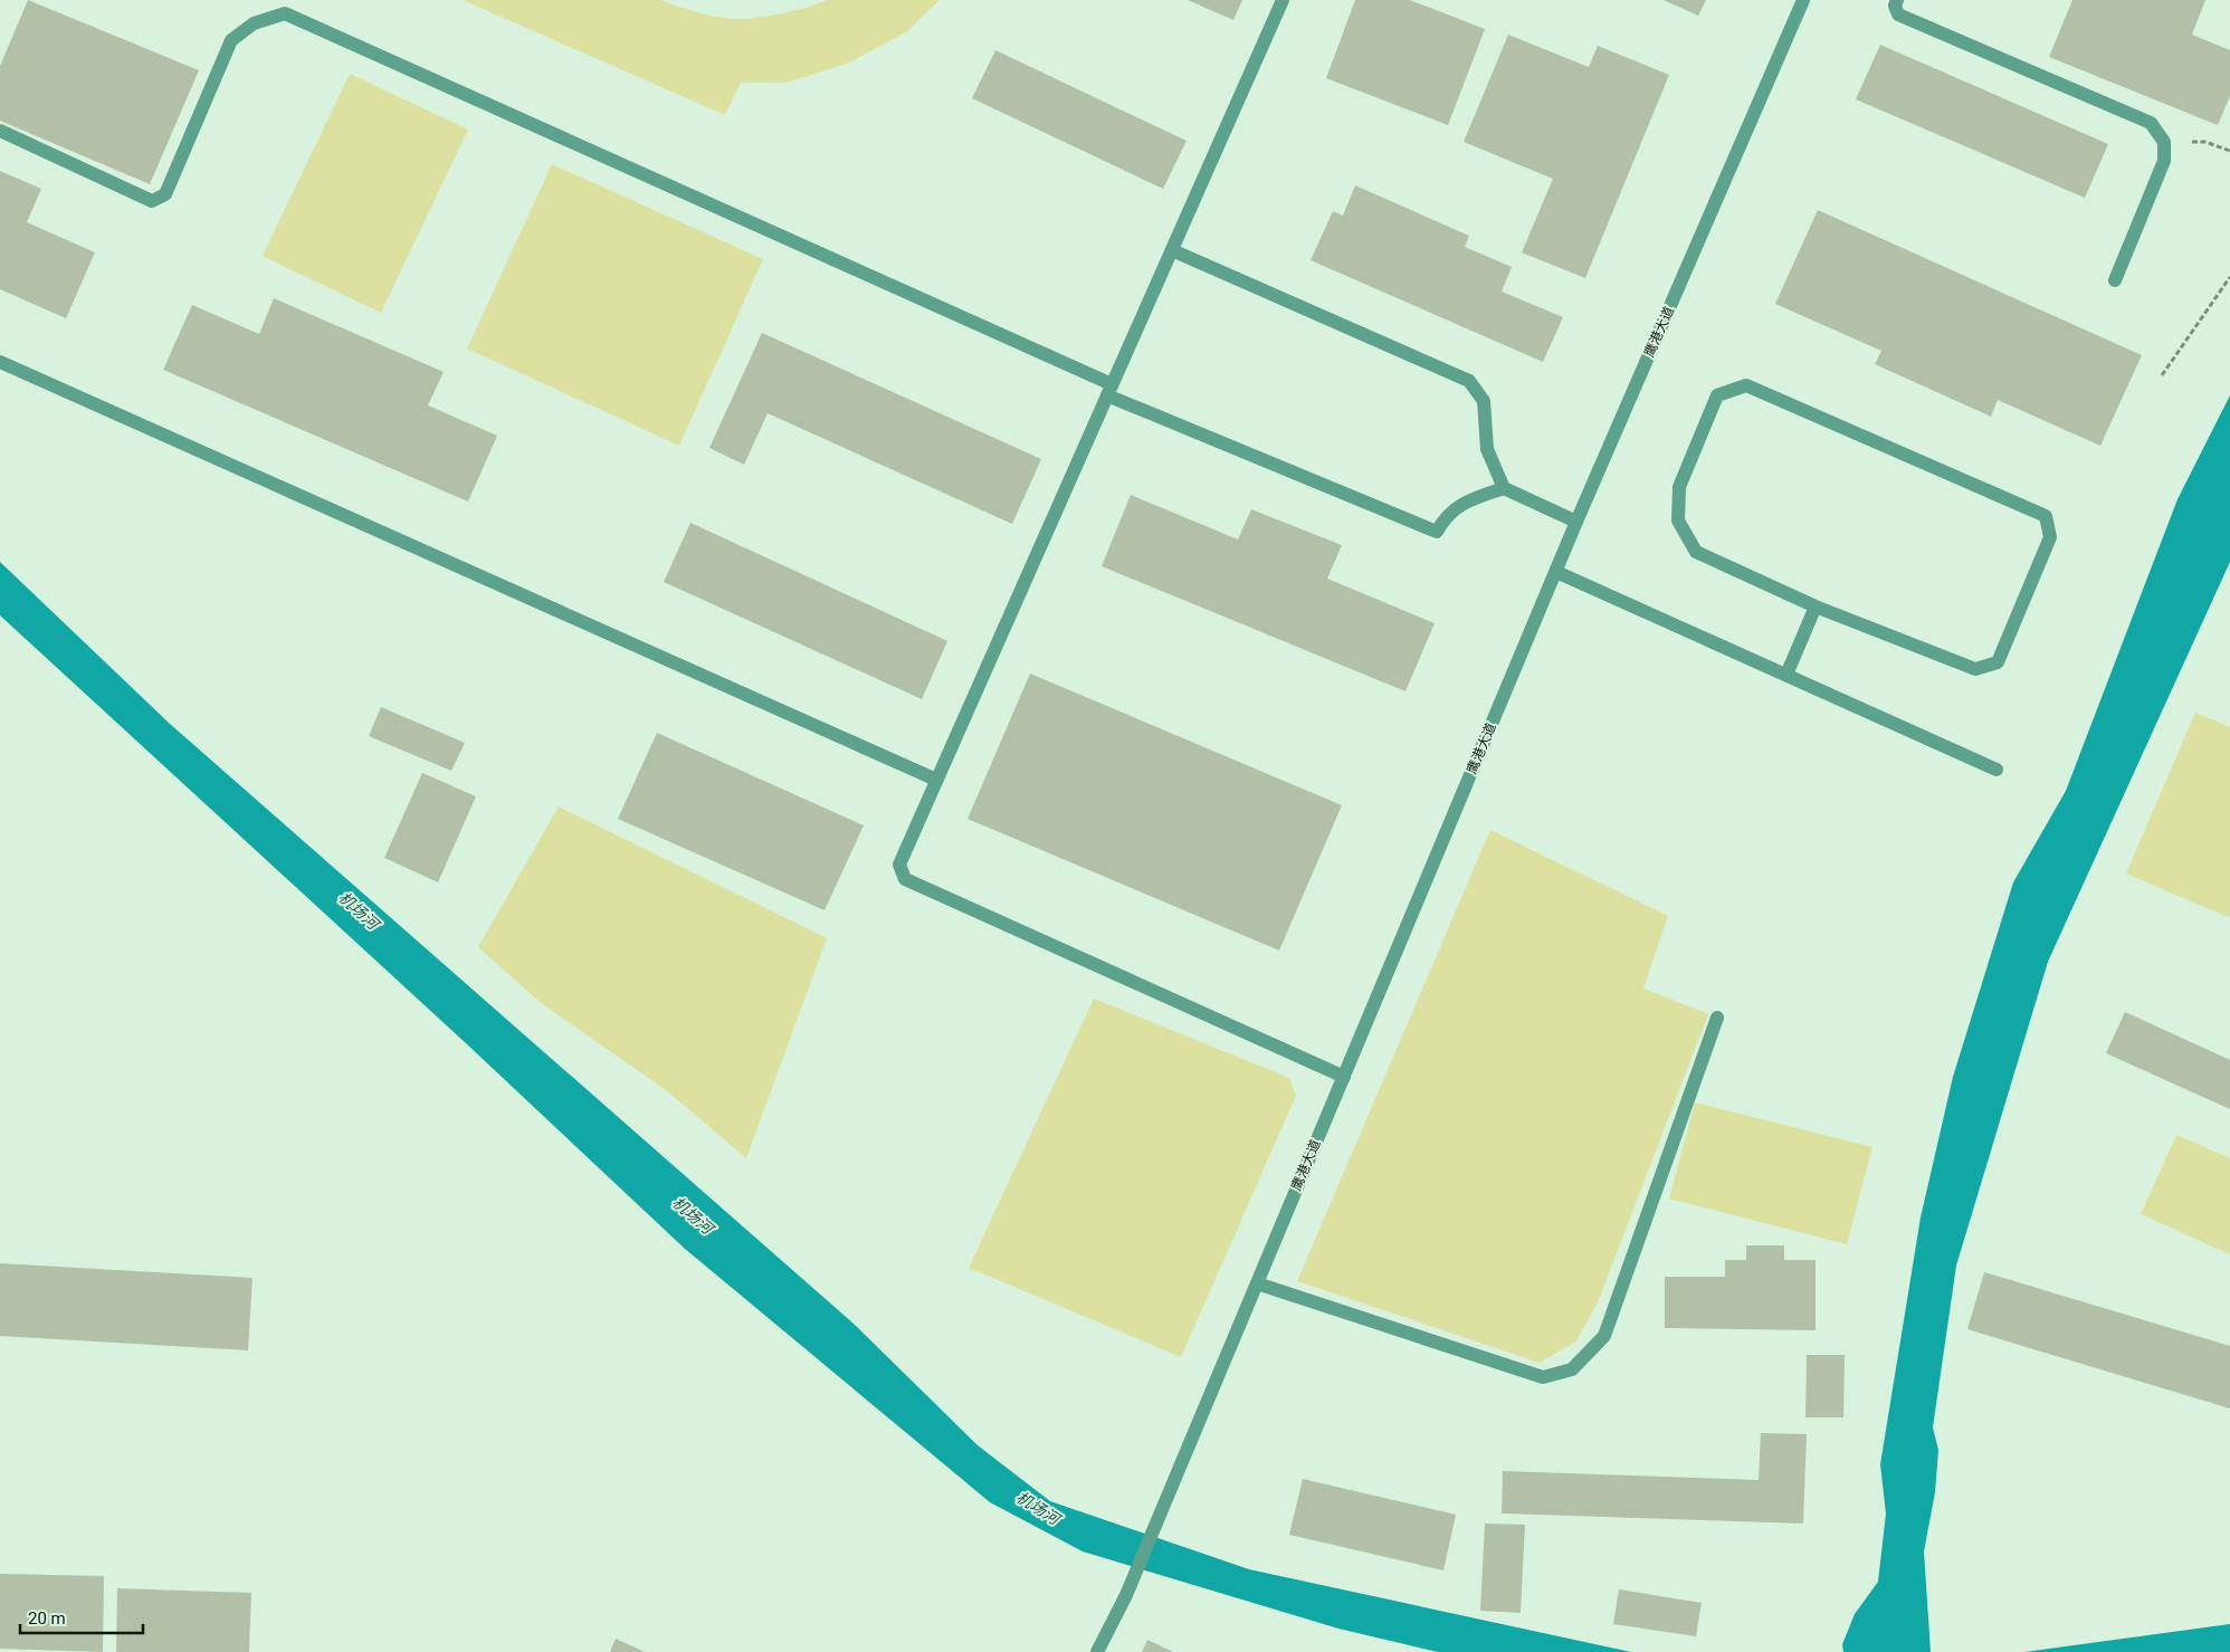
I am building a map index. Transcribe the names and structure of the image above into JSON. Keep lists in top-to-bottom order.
{
  "streets": {
    "street": ["鹰港大道"]
  },
  "water": ["机场河"],
  "scale_bar": "20 m"
}
